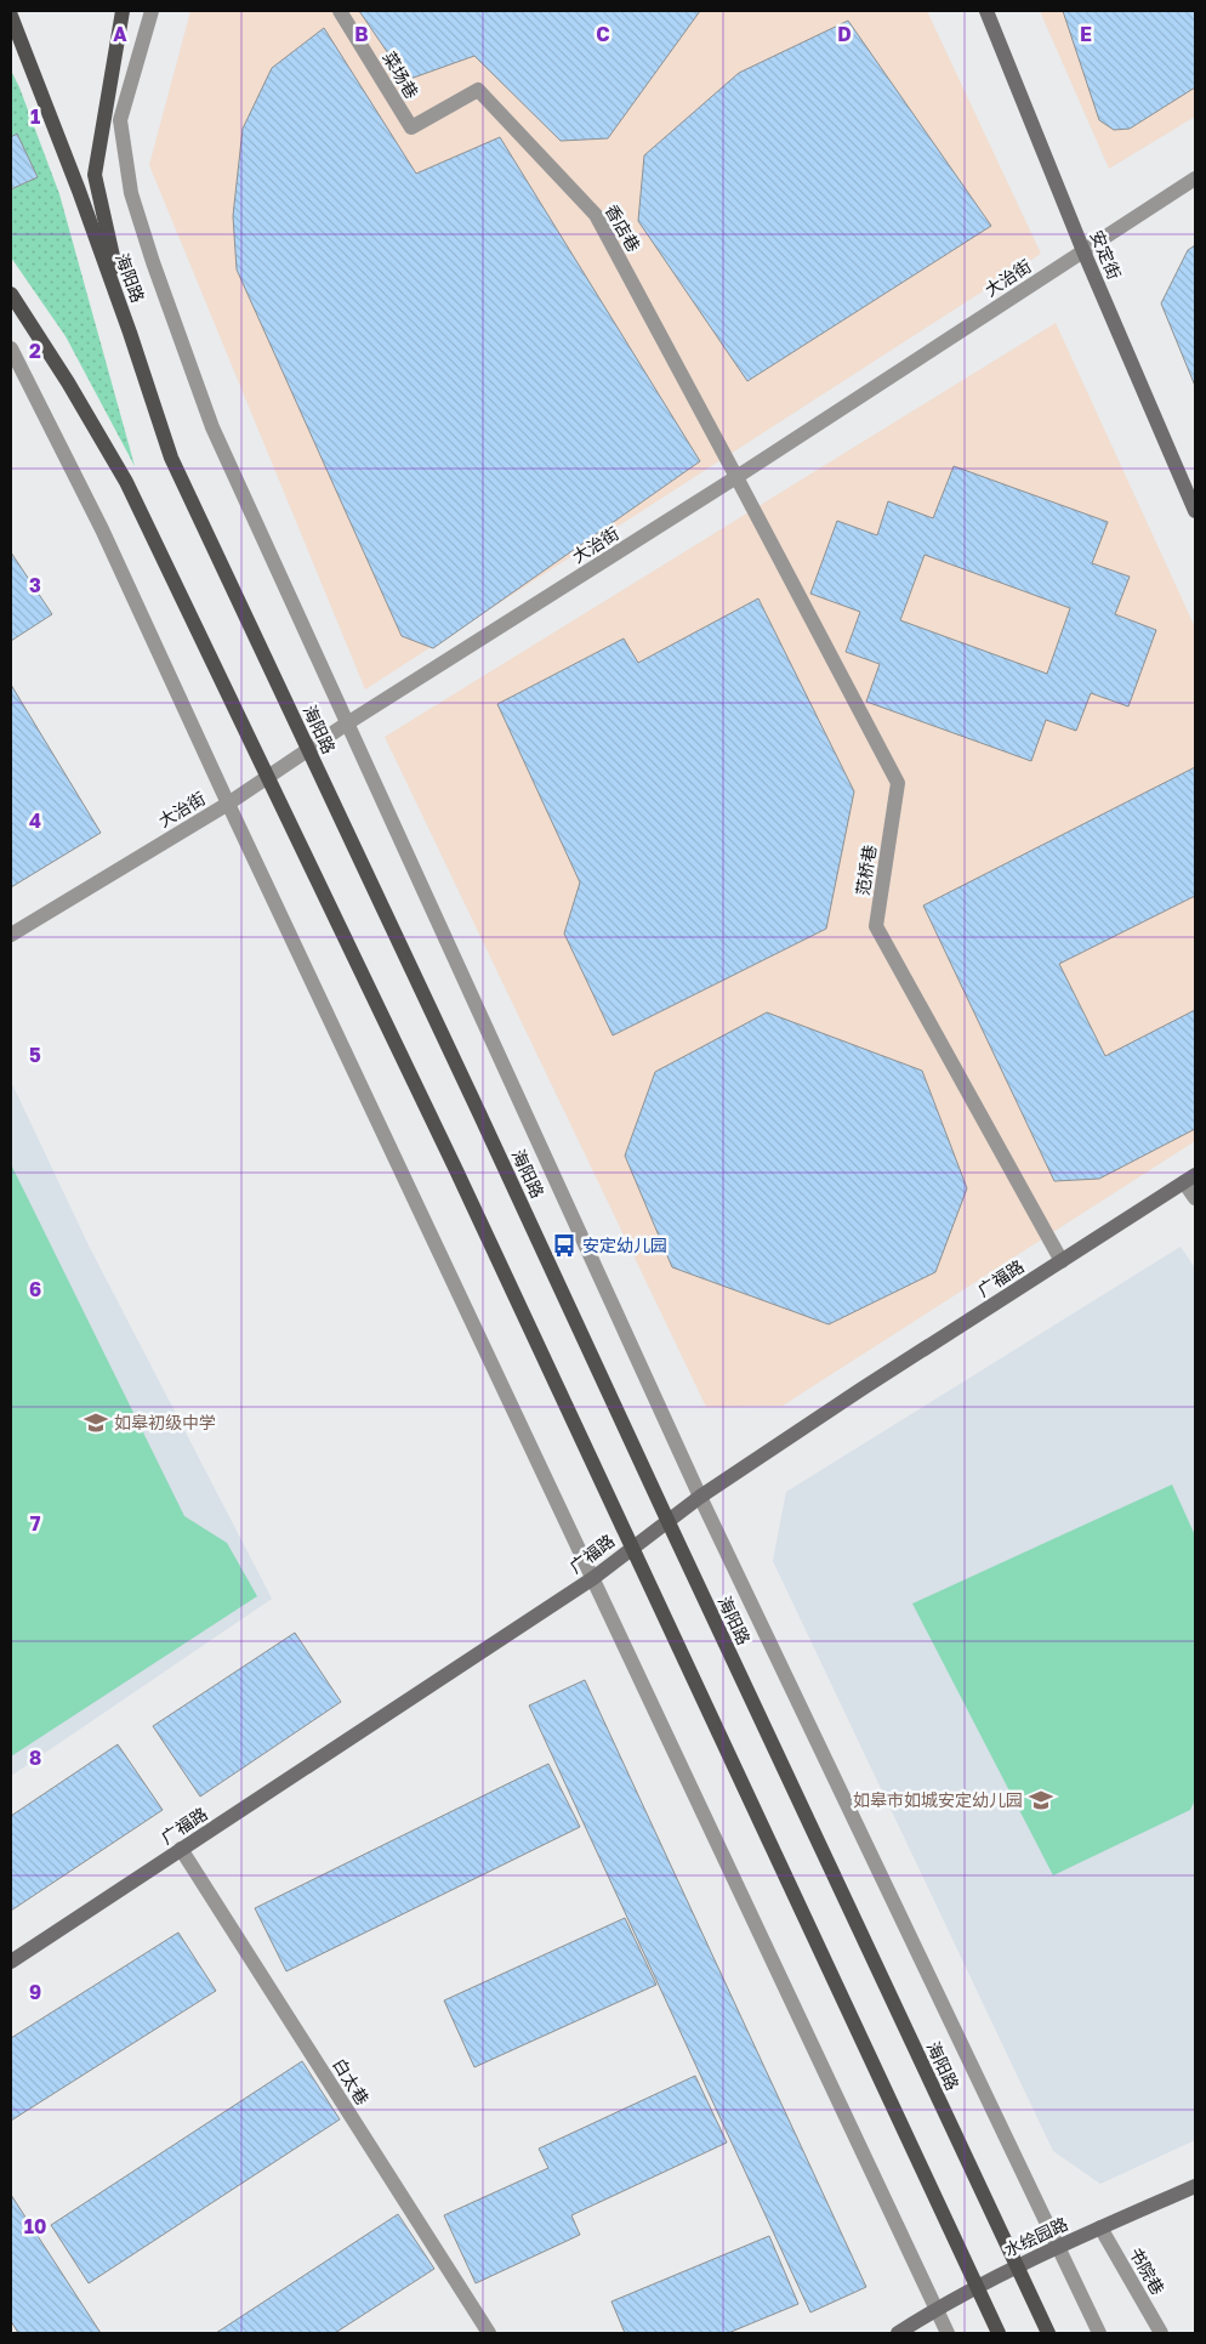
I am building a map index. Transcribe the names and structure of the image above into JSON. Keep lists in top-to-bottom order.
{
  "streets": {
    "main road": ["海阳路"],
    "street": [
      "菜场巷",
      "香店巷",
      "安定街",
      "大治街",
      "范桥巷",
      "广福路",
      "白太巷",
      "水绘园路",
      "书院巷"
    ]
  },
  "crossings": [
    ["菜场巷", "香店巷"],
    ["香店巷", "大治街"],
    ["香店巷", "范桥巷"],
    ["安定街", "大治街"],
    ["海阳路", "大治街"],
    ["海阳路", "广福路"],
    ["海阳路", "水绘园路"],
    ["大治街", "范桥巷"],
    ["范桥巷", "广福路"],
    ["广福路", "白太巷"],
    ["水绘园路", "书院巷"]
  ],
  "places": {
    "bus stop": ["安定幼儿园"],
    "school or university": ["如皋初级中学", "如皋市如城安定幼儿园"]
  },
  "grid": {
    "columns": [
      "A",
      "B",
      "C",
      "D",
      "E"
    ],
    "rows": [
      "1",
      "2",
      "3",
      "4",
      "5",
      "6",
      "7",
      "8",
      "9",
      "10"
    ]
  }
}
